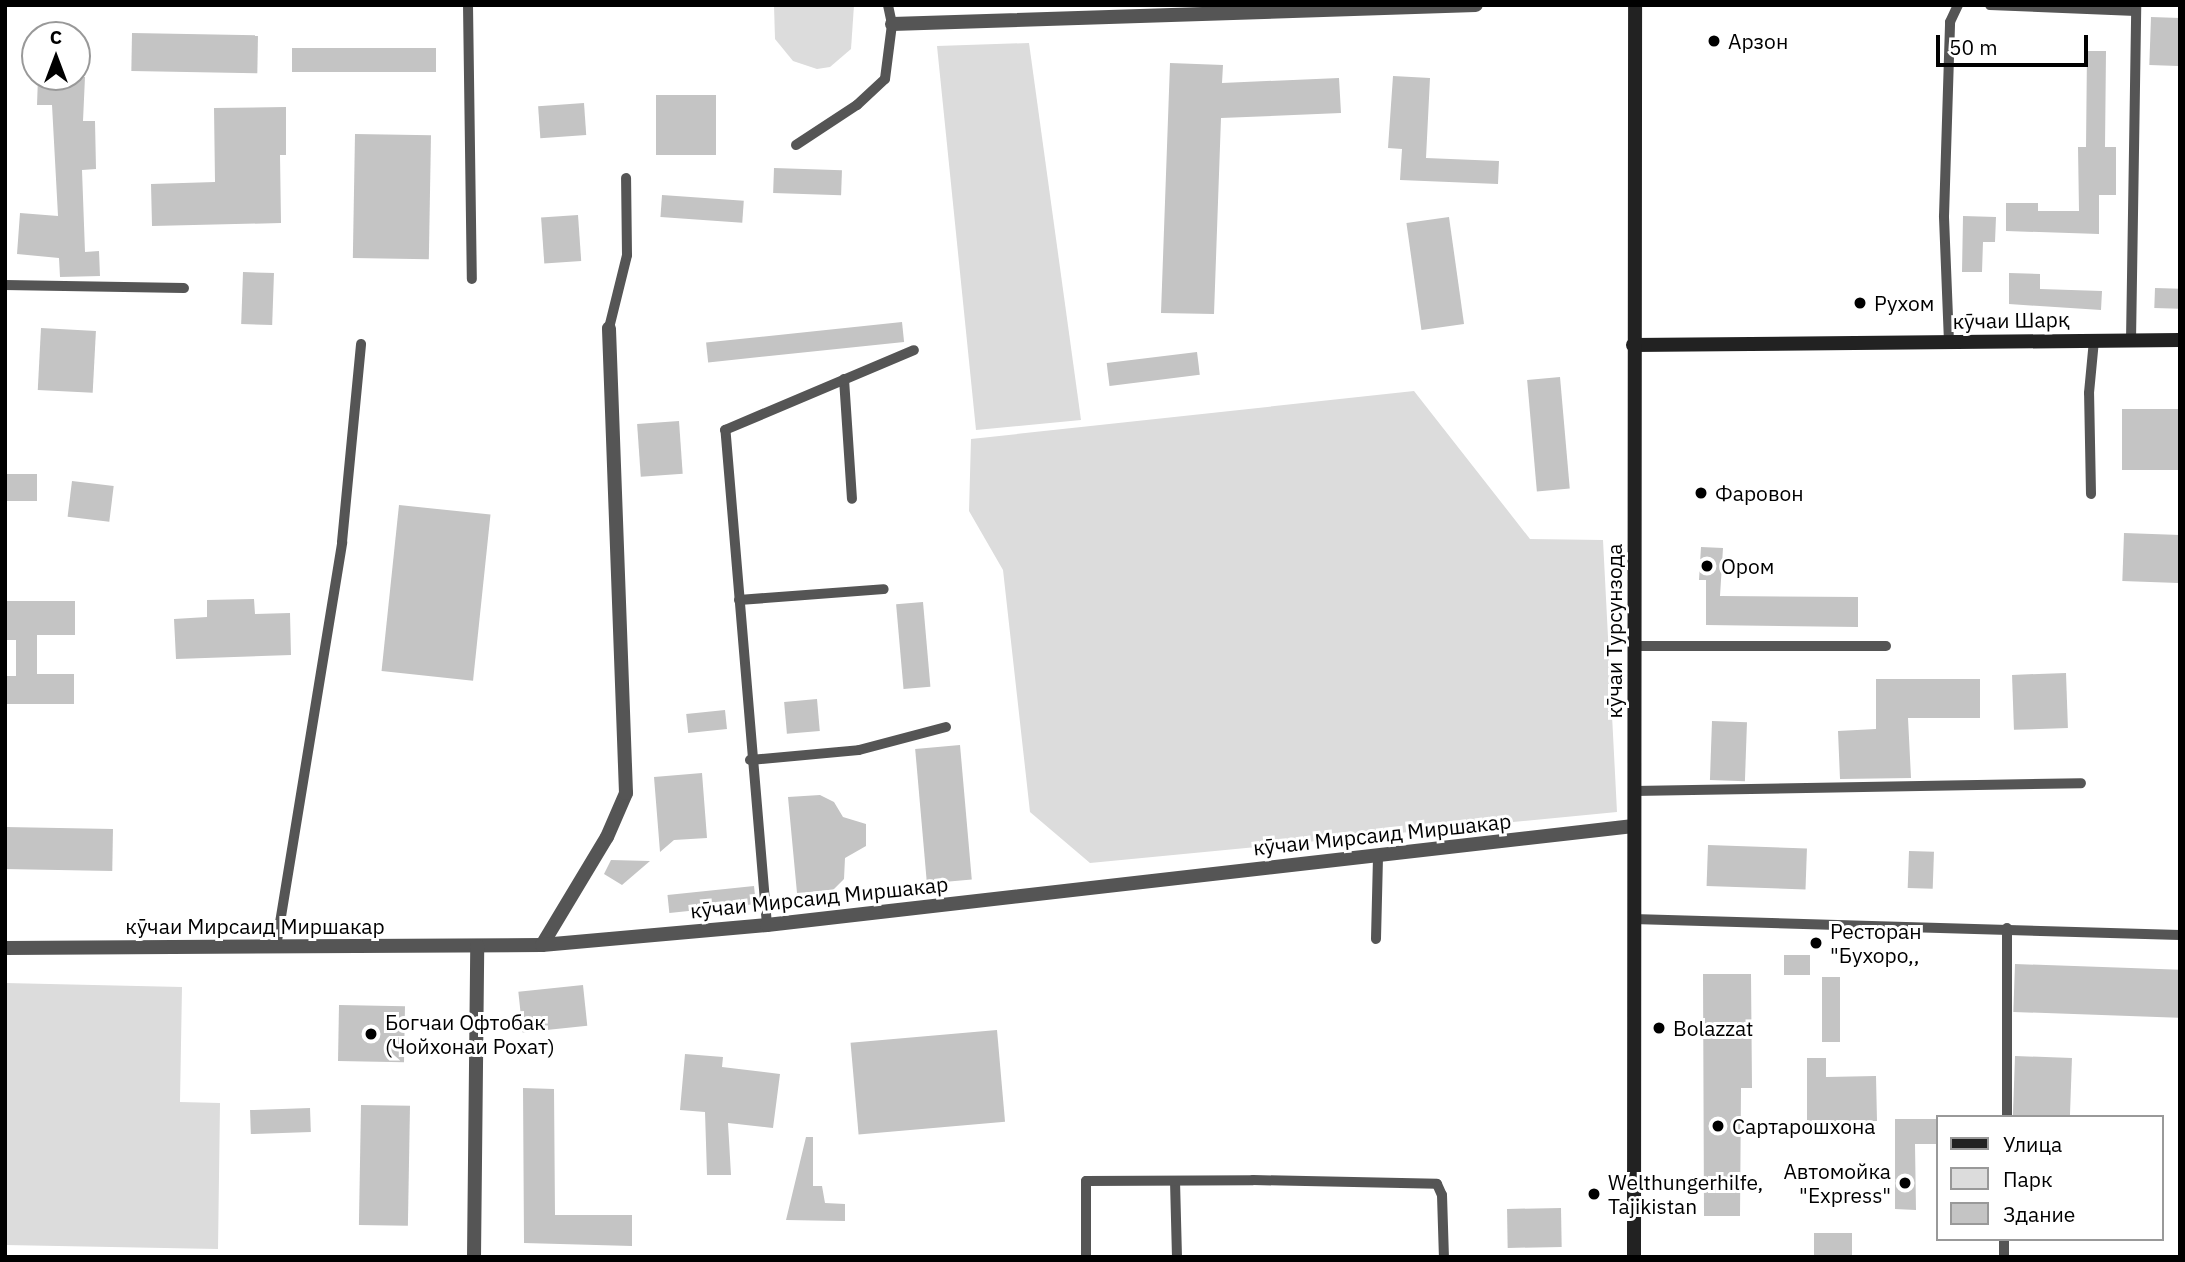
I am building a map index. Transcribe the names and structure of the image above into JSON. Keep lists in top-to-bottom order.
{
  "streets": {
    "main road": ["кӯчаи Шарқ", "кӯчаи Турсунзода"],
    "street": ["кӯчаи Мирсаид Миршакар"]
  },
  "crossings": [
    ["кӯчаи Шарқ", "кӯчаи Турсунзода"],
    ["кӯчаи Турсунзода", "кӯчаи Мирсаид Миршакар"]
  ],
  "places": [
    "Арзон",
    "Рухом",
    "Фаровон",
    "Ором",
    "Ресторан \"Бухоро,,",
    "Bolazzat",
    "Богчаи Офтобак (Чойхонаи Рохат)",
    "Сартарошхона",
    "Автомойка \"Express\"",
    "Welthungerhilfe, Tajikistan"
  ],
  "legend": ["Улица", "Парк", "Здание"],
  "scale_bar": "50 m",
  "north": "top"
}
